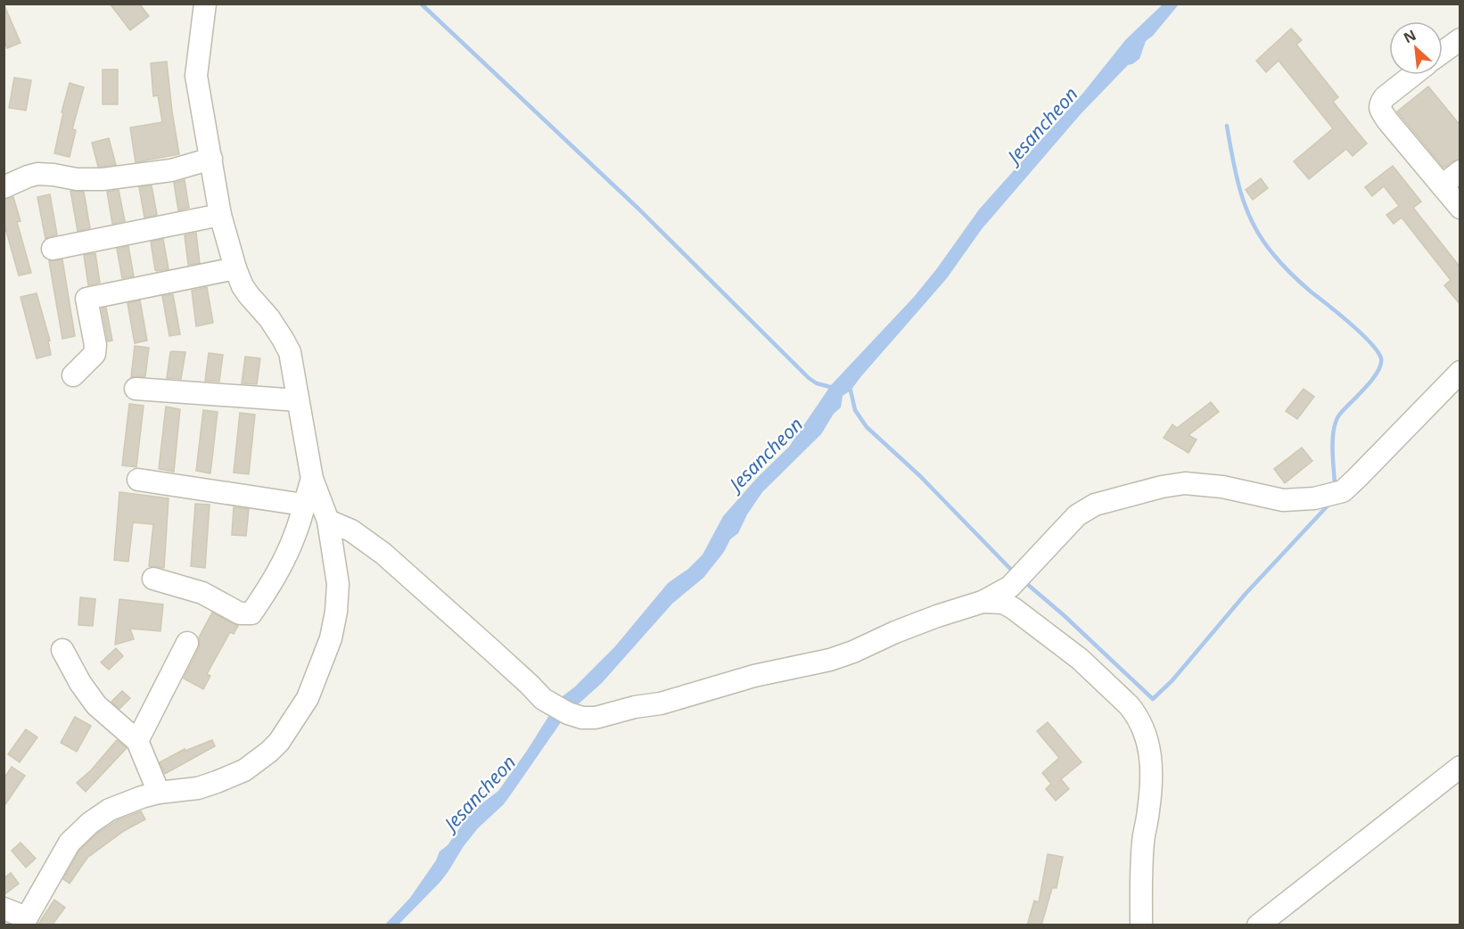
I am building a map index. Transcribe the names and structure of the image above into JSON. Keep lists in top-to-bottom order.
{
  "water": ["Jesancheon"],
  "north": "top left"
}
